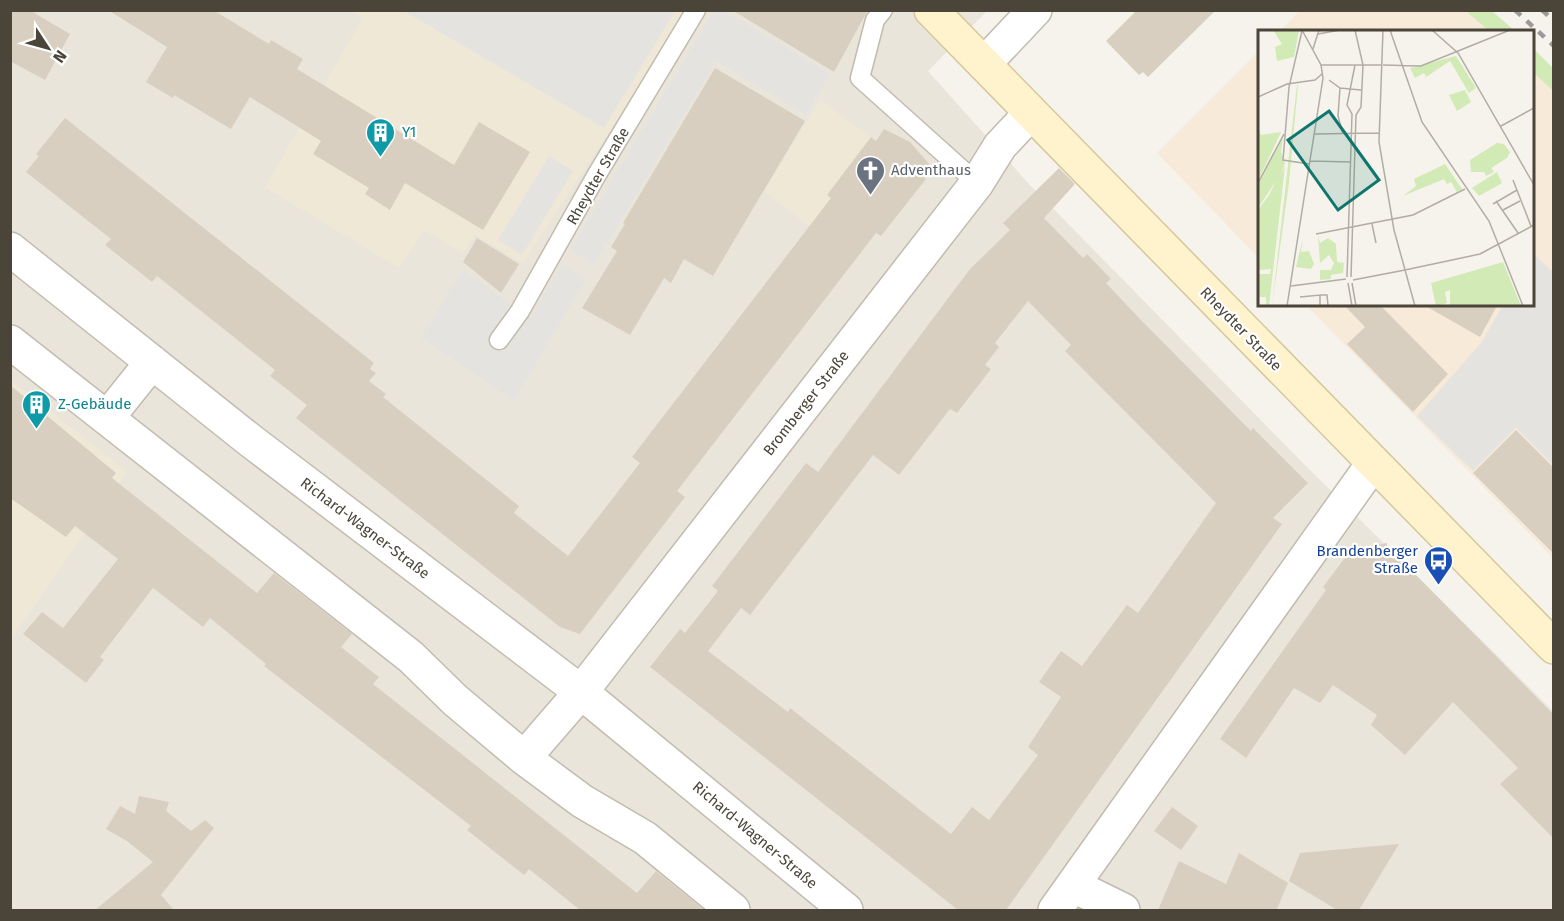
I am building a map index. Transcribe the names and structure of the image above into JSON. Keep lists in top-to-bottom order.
{
  "streets": {
    "main road": ["Rheydter Straße"],
    "street": ["Bromberger Straße", "Richard-Wagner-Straße"]
  },
  "crossings": [
    ["Rheydter Straße", "Bromberger Straße"],
    ["Bromberger Straße", "Richard-Wagner-Straße"]
  ],
  "places": {
    "building": ["Y1", "Z-Gebäude"],
    "church": ["Adventhaus"],
    "bus stop": ["Brandenberger Straße"]
  },
  "north": "bottom right"
}
